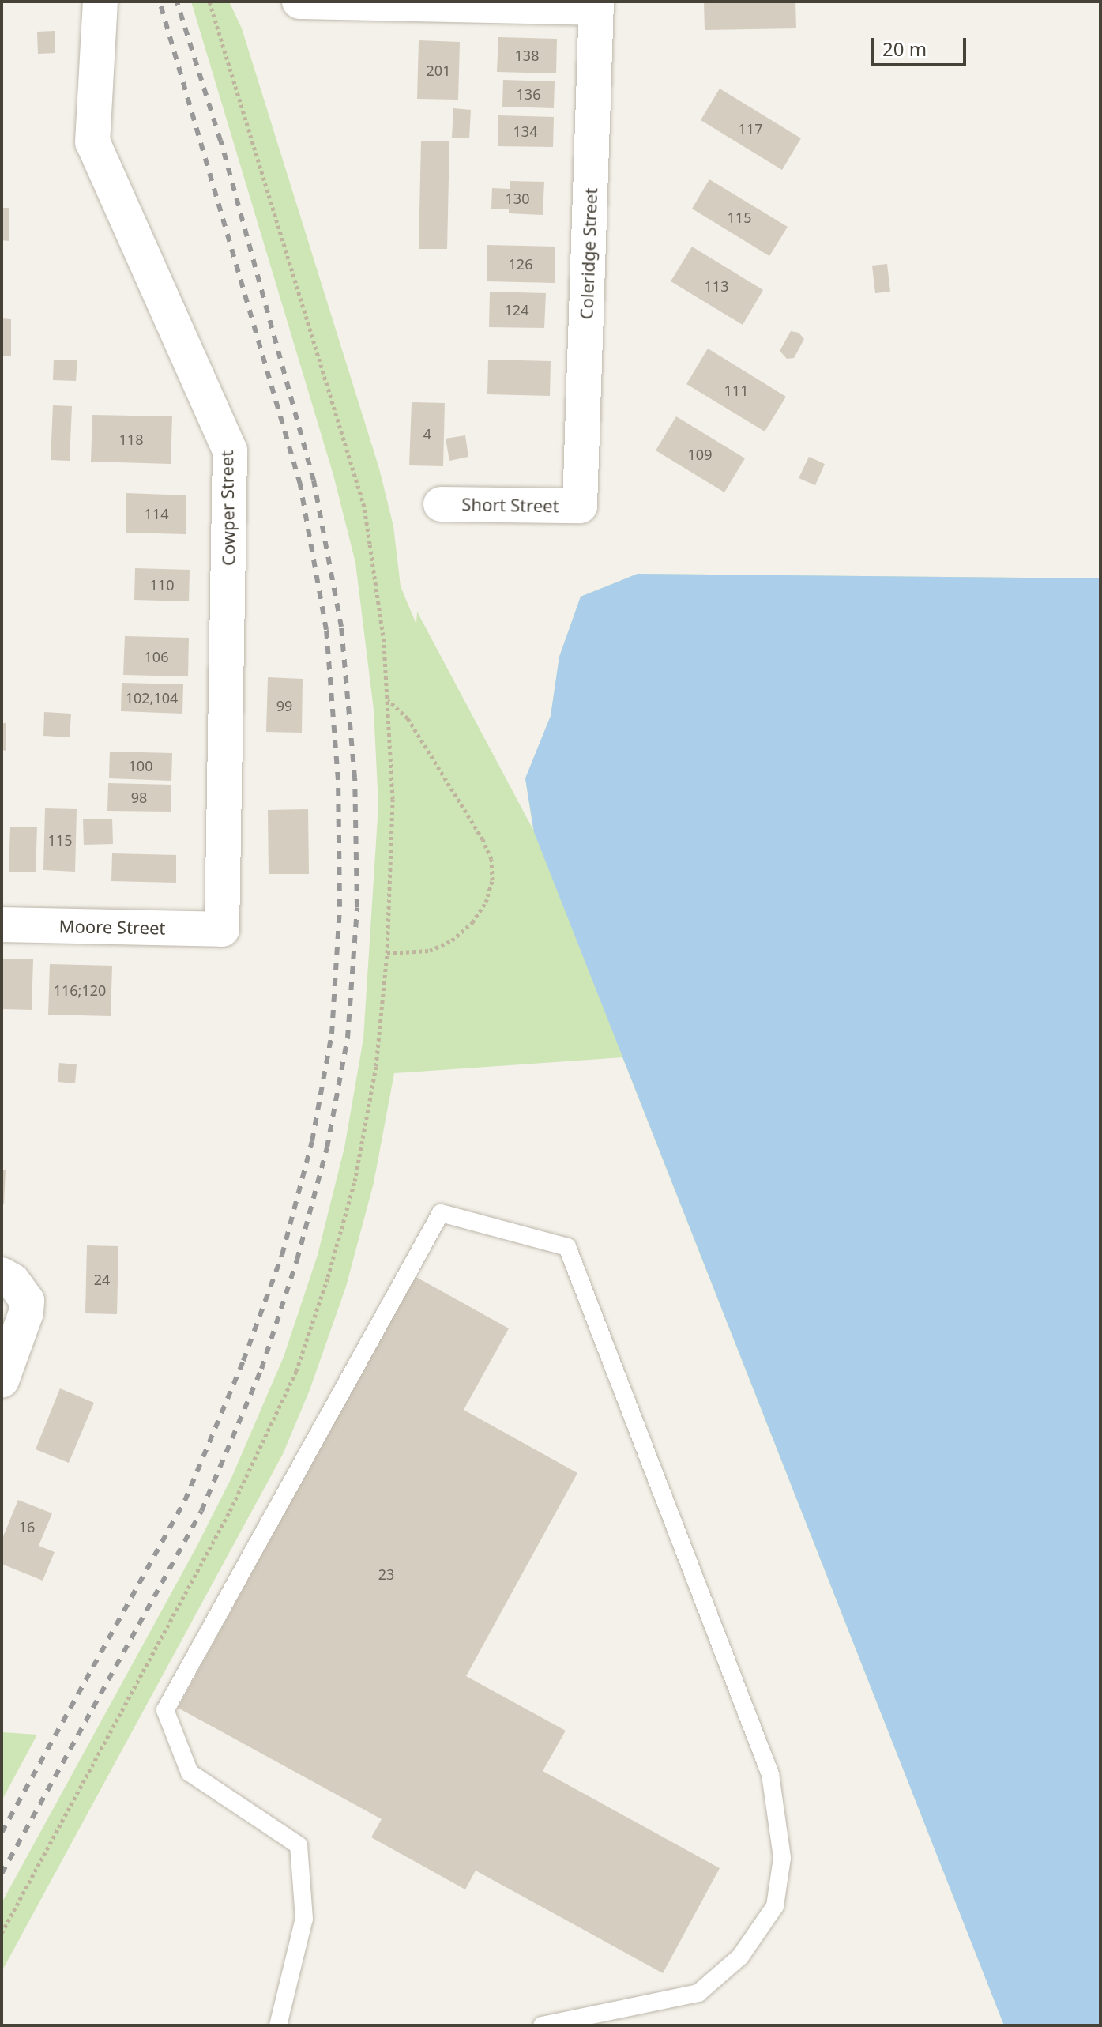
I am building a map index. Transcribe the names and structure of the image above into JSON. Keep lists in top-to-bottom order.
{
  "streets": {
    "street": [
      "Coleridge Street",
      "Short Street",
      "Cowper Street",
      "Moore Street"
    ]
  },
  "crossings": [
    ["Coleridge Street", "Short Street"],
    ["Cowper Street", "Moore Street"]
  ],
  "house_numbers": [
    "138",
    "201",
    "136",
    "117",
    "134",
    "130",
    "115",
    "126",
    "113",
    "124",
    "111",
    "4",
    "118",
    "109",
    "114",
    "110",
    "106",
    "102,104",
    "99",
    "100",
    "98",
    "115",
    "116;120",
    "24",
    "16",
    "23"
  ],
  "scale_bar": "20 m"
}
